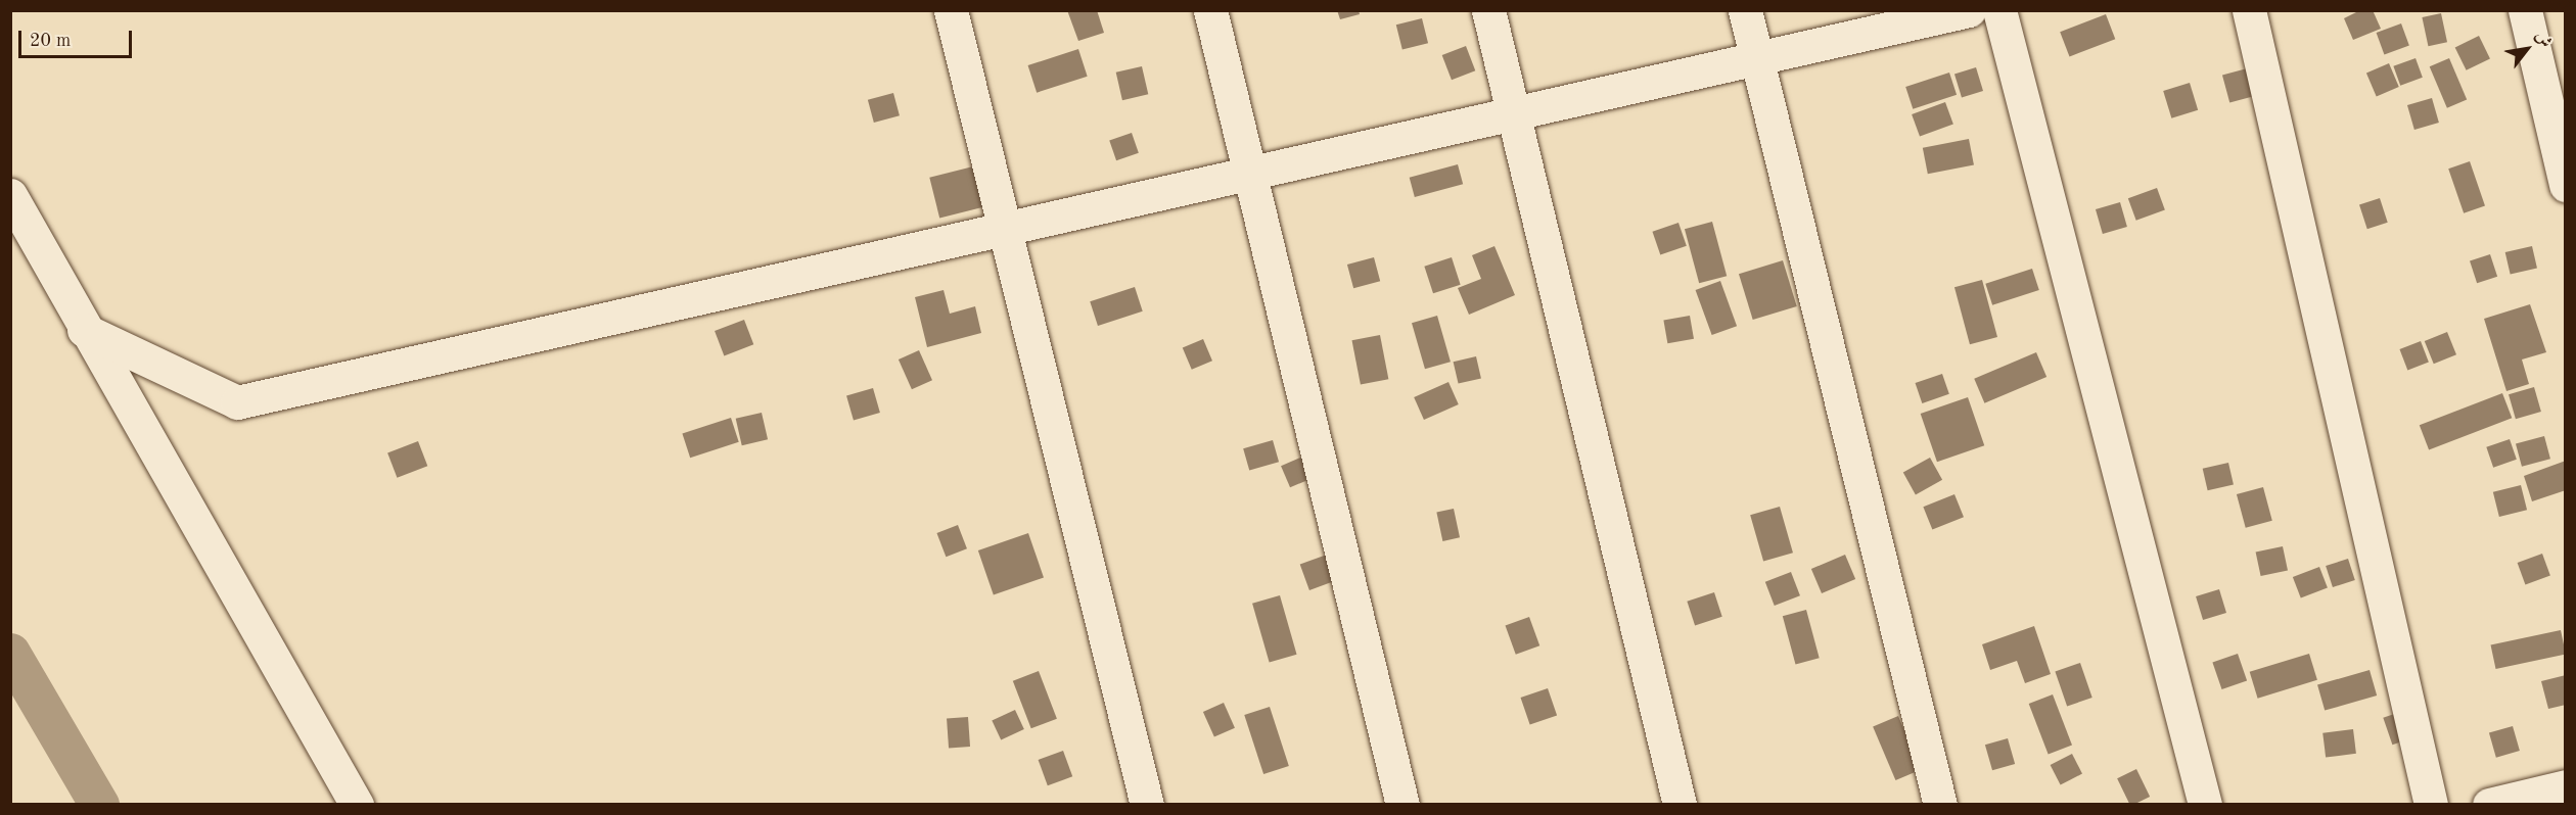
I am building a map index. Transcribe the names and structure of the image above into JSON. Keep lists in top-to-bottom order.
{
  "scale_bar": "20 m",
  "north": "top right"
}
